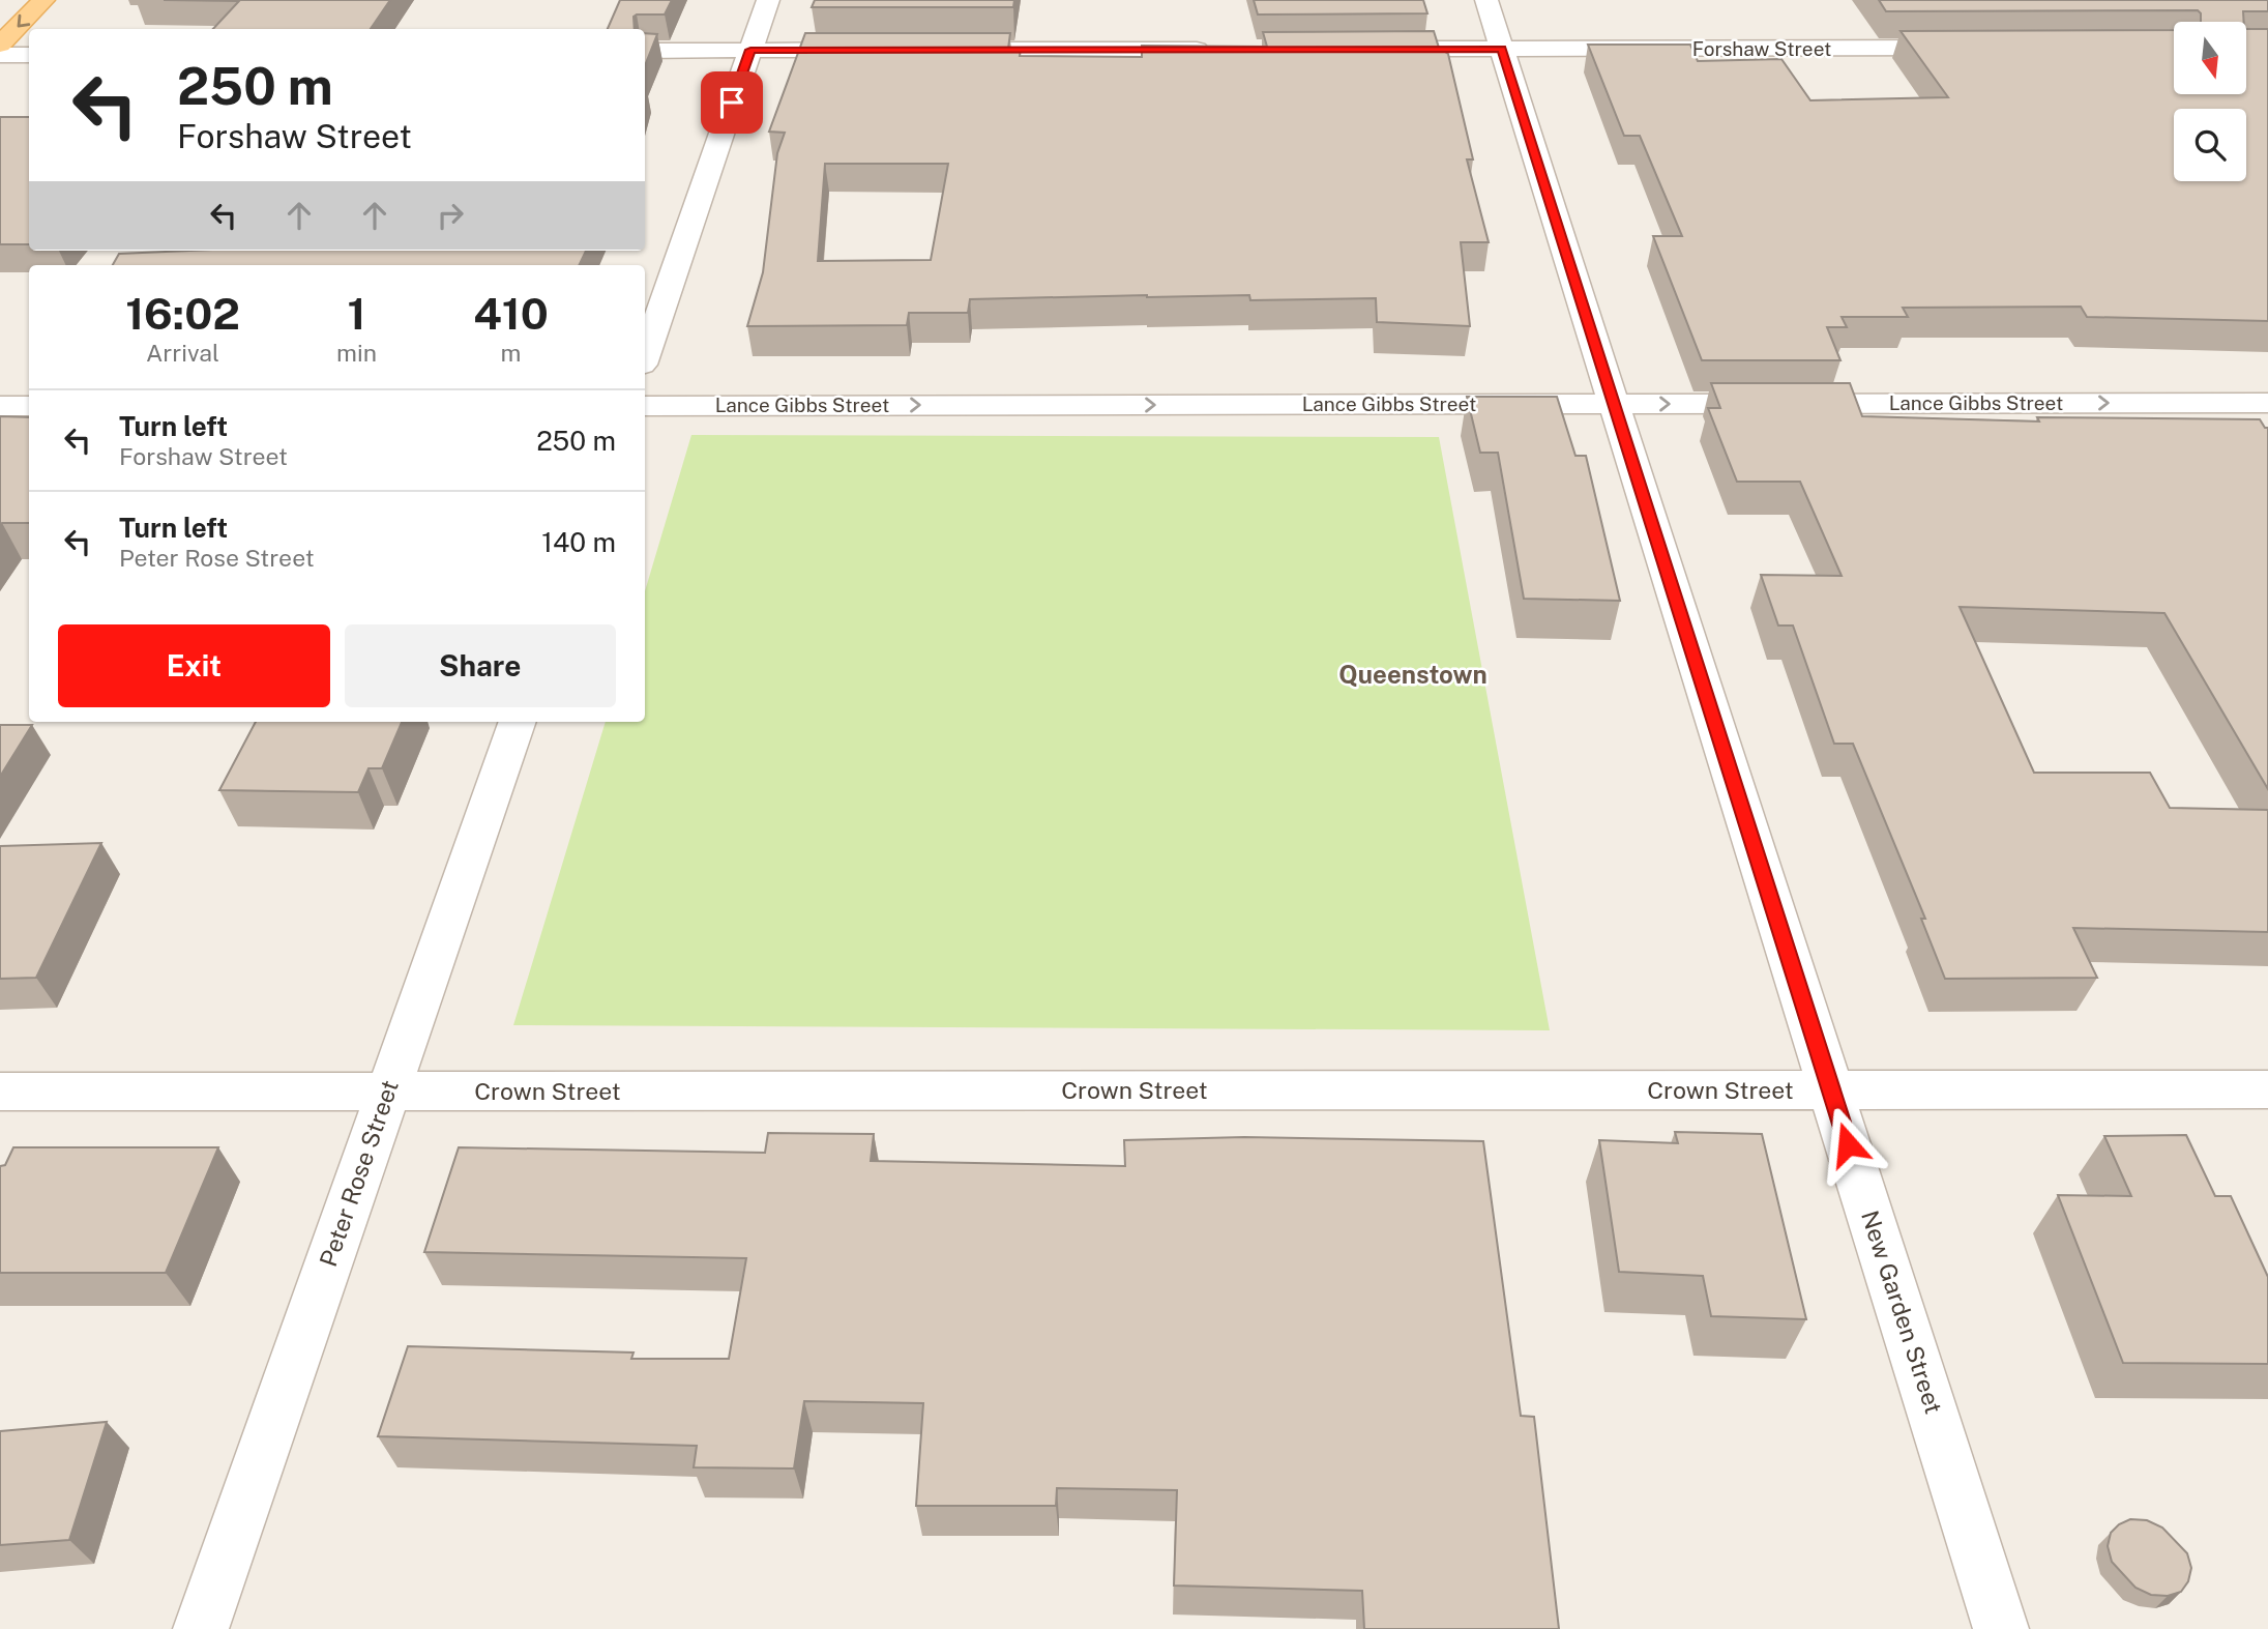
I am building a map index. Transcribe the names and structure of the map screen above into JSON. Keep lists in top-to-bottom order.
{
  "streets": {
    "street": [
      "Forshaw Street",
      "Lance Gibbs Street",
      "Crown Street",
      "Peter Rose Street",
      "New Garden Street"
    ]
  },
  "crossings": [
    ["Forshaw Street", "New Garden Street"],
    ["Lance Gibbs Street", "New Garden Street"],
    ["Crown Street", "Peter Rose Street"],
    ["Crown Street", "New Garden Street"]
  ],
  "districts": ["Queenstown"],
  "north": "bottom",
  "page": {
    "turn": ["250 m", "Forshaw Street"],
    "eta": [
      "16:02",
      "Arrival",
      "1",
      "min",
      "410",
      "m"
    ],
    "list": [
      {
        "name": "Turn left",
        "note": "Forshaw Street",
        "value": "250 m"
      },
      {
        "name": "Turn left",
        "note": "Peter Rose Street",
        "value": "140 m"
      }
    ],
    "buttons": ["Exit", "Share"]
  }
}
